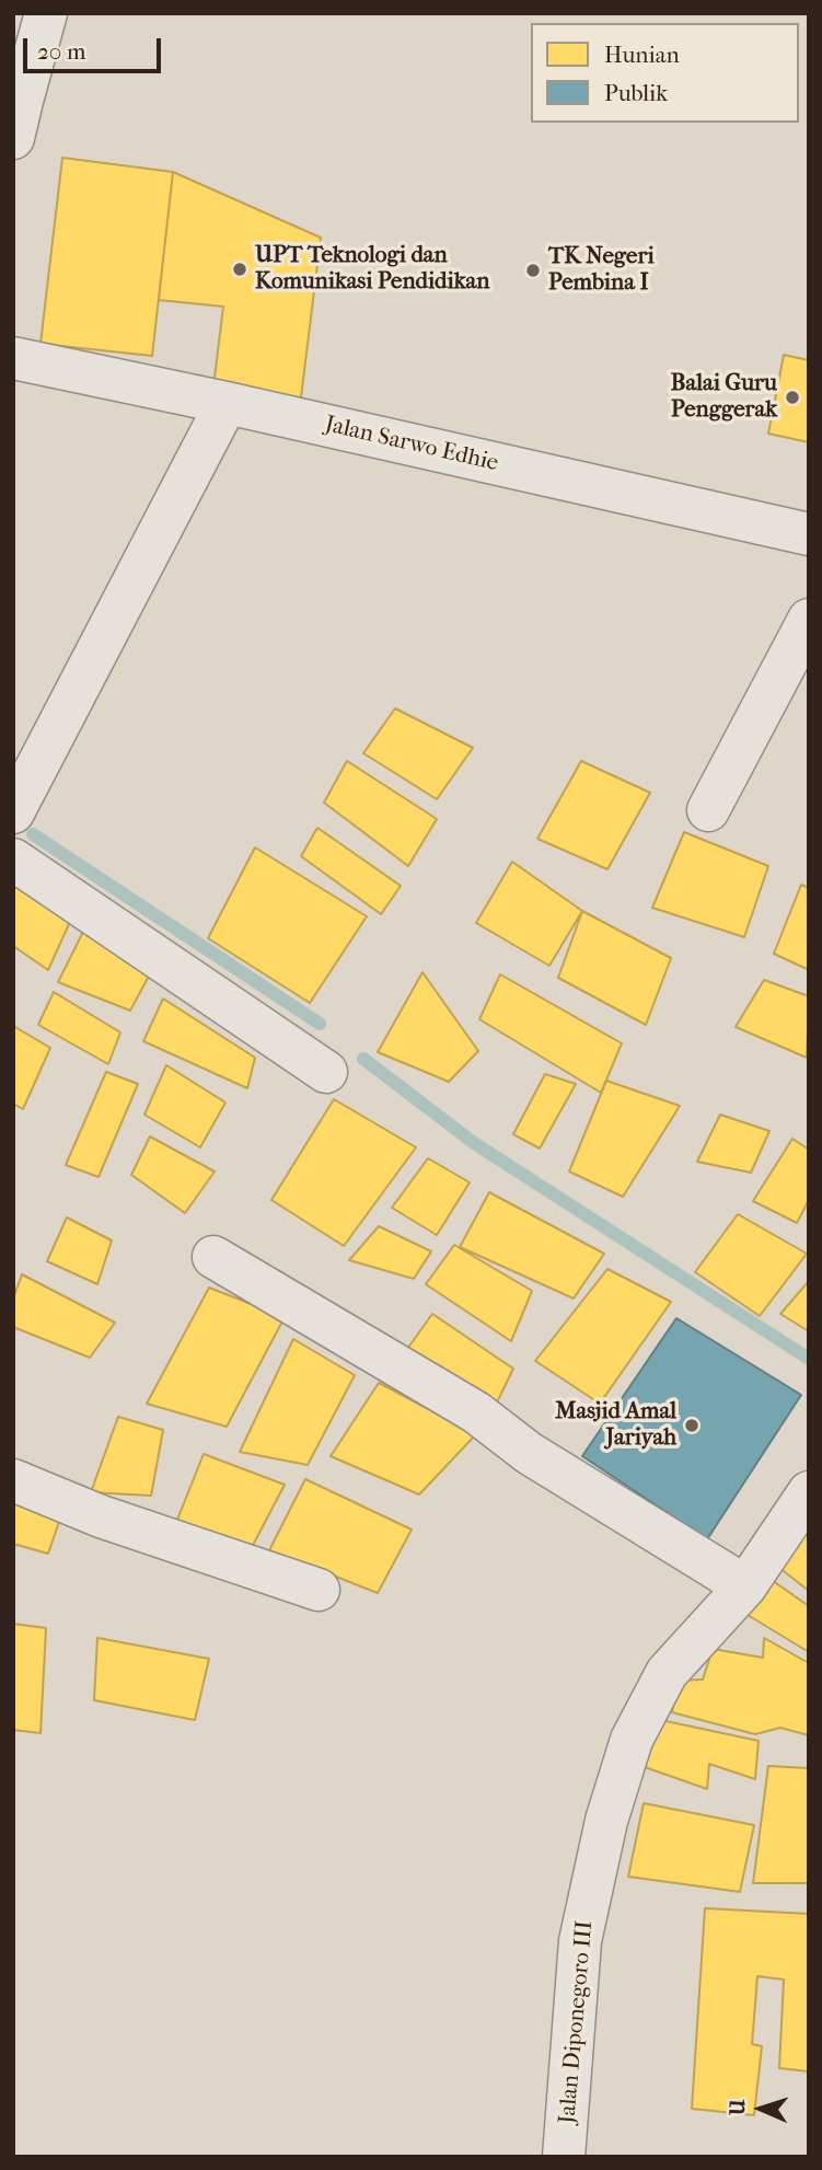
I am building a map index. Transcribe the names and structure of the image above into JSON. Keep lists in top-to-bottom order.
{
  "streets": {
    "street": ["Jalan Sarwo Edhie", "Jalan Diponegoro III"]
  },
  "places": [
    "UPT Teknologi dan Komunikasi Pendidikan",
    "TK Negeri Pembina I",
    "Balai Guru Penggerak",
    "Masjid Amal Jariyah"
  ],
  "legend": ["Hunian", "Publik"],
  "scale_bar": "20 m",
  "north": "left"
}
